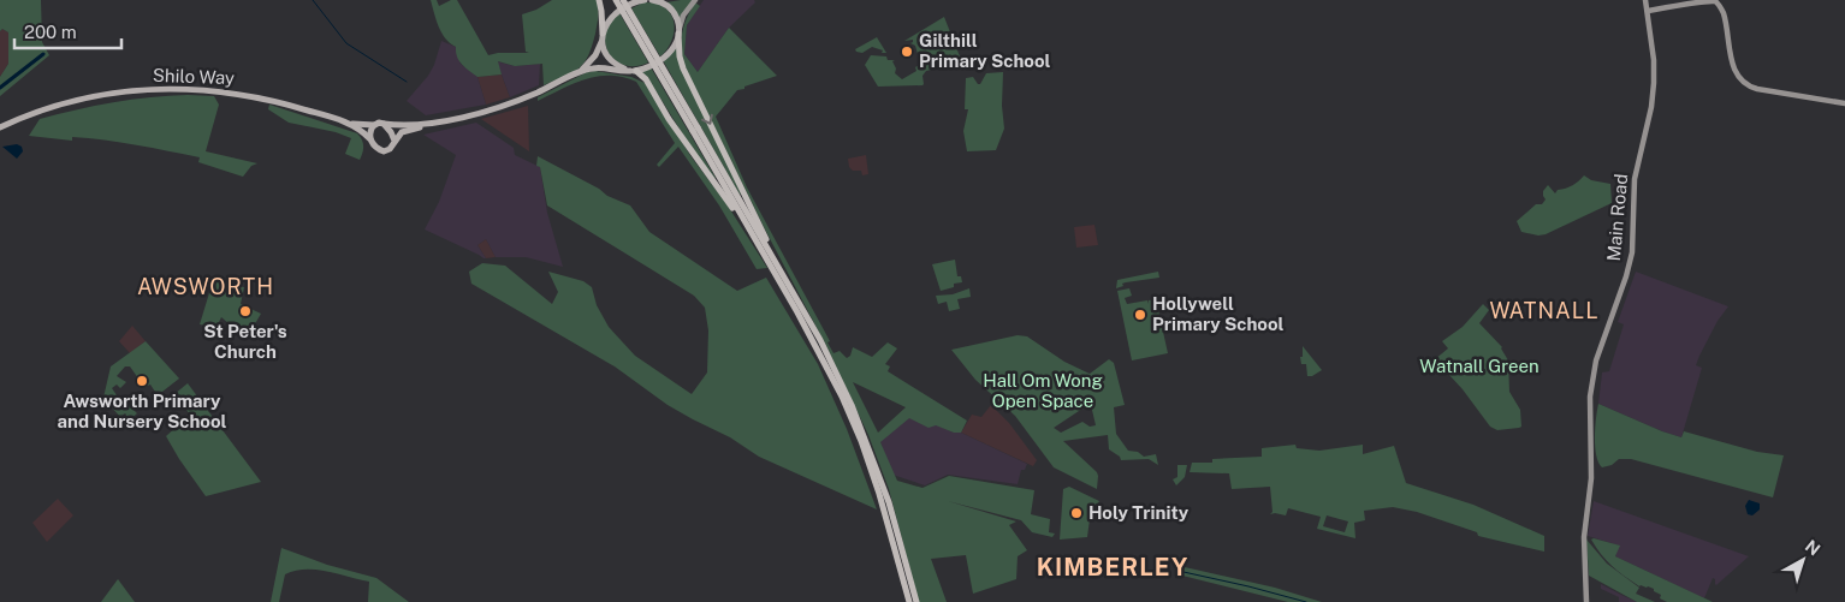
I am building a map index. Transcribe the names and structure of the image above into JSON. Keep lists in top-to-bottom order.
{
  "streets": {
    "main road": ["Shilo Way", "Main Road"]
  },
  "districts": ["AWSWORTH", "WATNALL", "KIMBERLEY"],
  "parks": ["Watnall Green", "Hall Om Wong Open Space"],
  "places": [
    "Gilthill Primary School",
    "St Peter's Church",
    "Hollywell Primary School",
    "Awsworth Primary and Nursery School",
    "Holy Trinity"
  ],
  "scale_bar": "200 m",
  "north": "top right"
}
